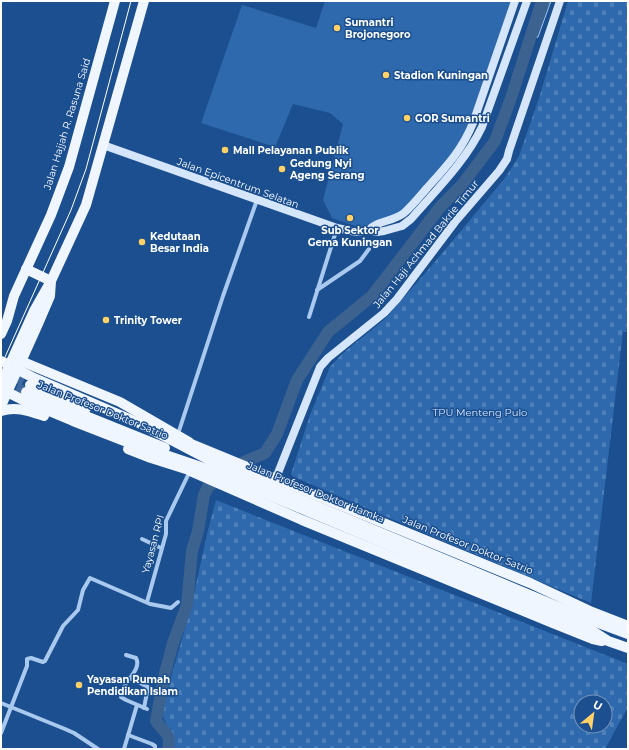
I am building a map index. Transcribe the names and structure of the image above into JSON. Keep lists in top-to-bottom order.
{
  "streets": {
    "main road": ["Jalan Hajjah R. Rasuna Said", "Jalan Profesor Doktor Satrio", "Jalan Profesor Doktor Hamka"],
    "street": ["Jalan Epicentrum Selatan", "Jalan Haji Achmad Bakrie Timur", "Yayasan RPI"]
  },
  "crossings": [
    ["Jalan Haji Achmad Bakrie Timur", "Jalan Profesor Doktor Satrio"],
    ["Jalan Profesor Doktor Satrio", "Jalan Profesor Doktor Hamka"],
    ["Jalan Profesor Doktor Satrio", "Yayasan RPI"]
  ],
  "parks": ["TPU Menteng Pulo"],
  "places": [
    "Sumantri Brojonegoro",
    "Stadion Kuningan",
    "GOR Sumantri",
    "Mall Pelayanan Publik",
    "Gedung Nyi Ageng Serang",
    "Sub Sektor Gema Kuningan",
    "Kedutaan Besar India",
    "Trinity Tower",
    "Yayasan Rumah Pendidikan Islam"
  ],
  "north": "top right"
}
